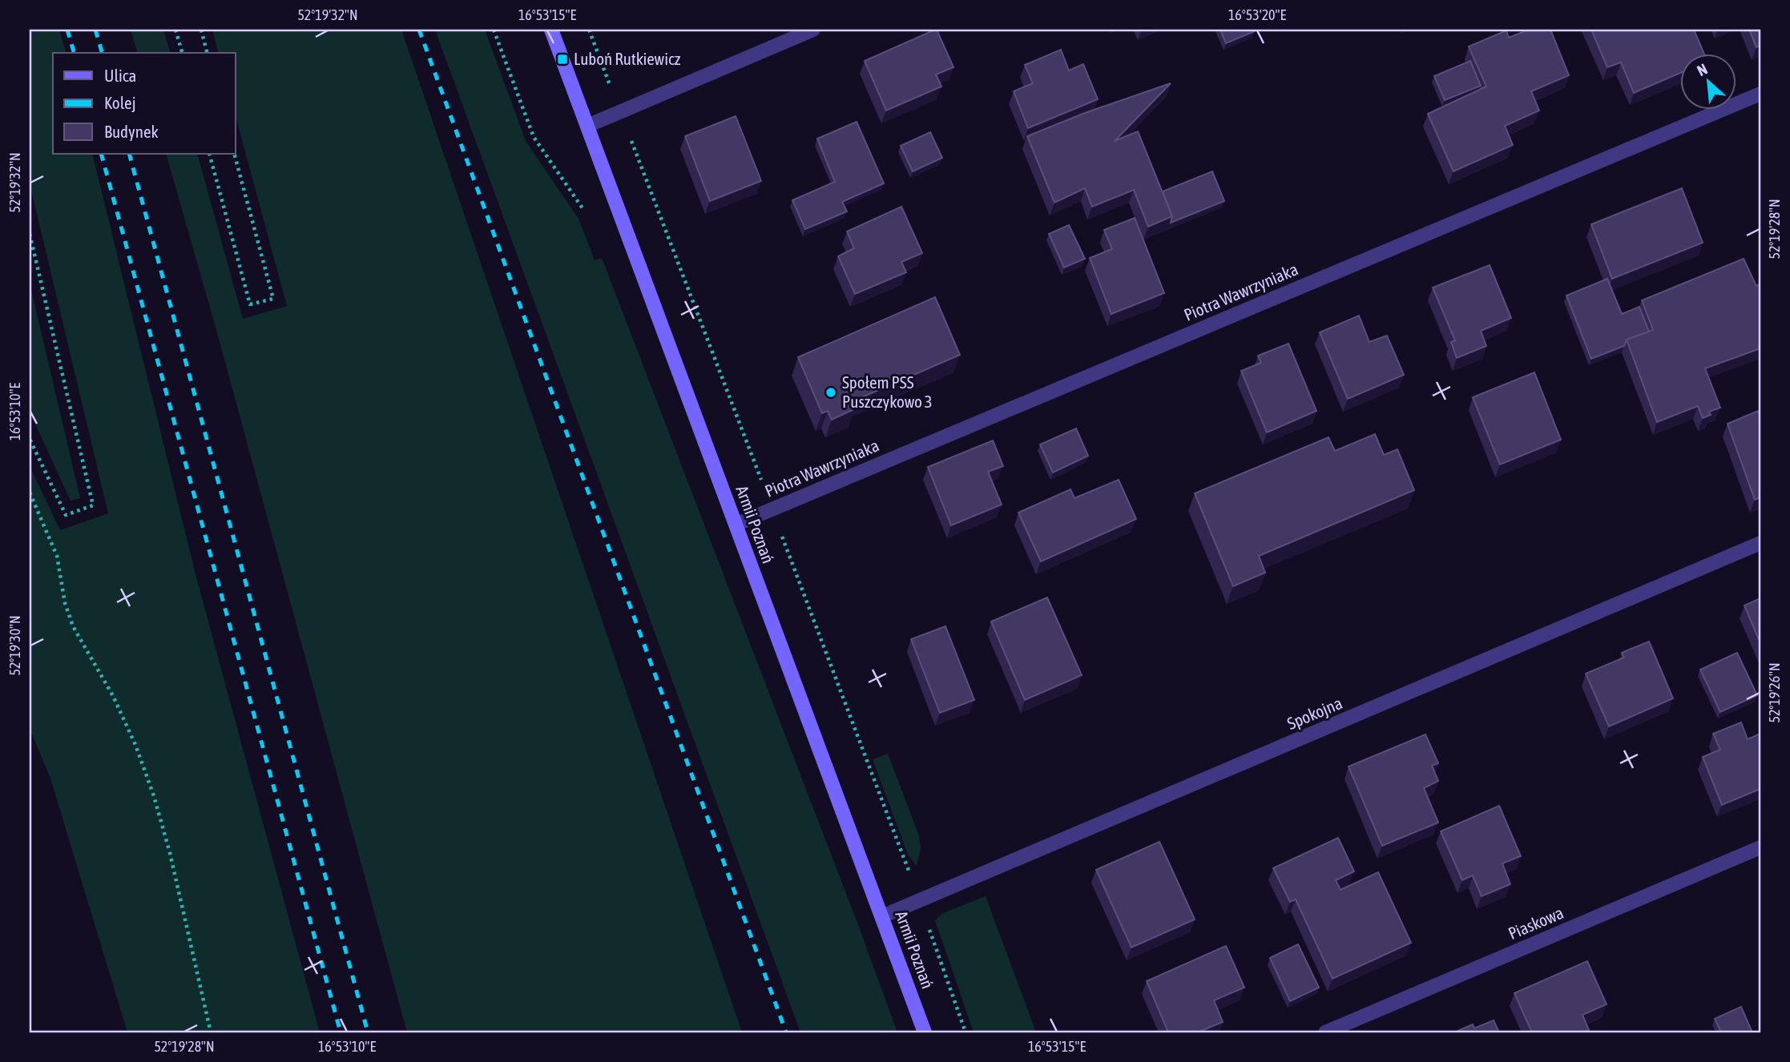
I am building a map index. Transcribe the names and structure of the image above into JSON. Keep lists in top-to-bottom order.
{
  "streets": {
    "main road": ["Armii Poznań"],
    "street": ["Piotra Wawrzyniaka", "Spokojna", "Piaskowa"]
  },
  "crossings": [
    ["Piotra Wawrzyniaka", "Armii Poznań"],
    ["Armii Poznań", "Spokojna"]
  ],
  "places": {
    "transit": ["Luboń Rutkiewicz"],
    "other": ["Społem PSS Puszczykowo 3"]
  },
  "legend": ["Ulica", "Kolej", "Budynek"],
  "north": "top left",
  "coordinates": [
    "52°19'32\"N",
    "16°53'15\"E",
    "16°53'20\"E",
    "52°19'28\"N",
    "16°53'10\"E",
    "52°19'30\"N",
    "52°19'26\"N"
  ]
}
